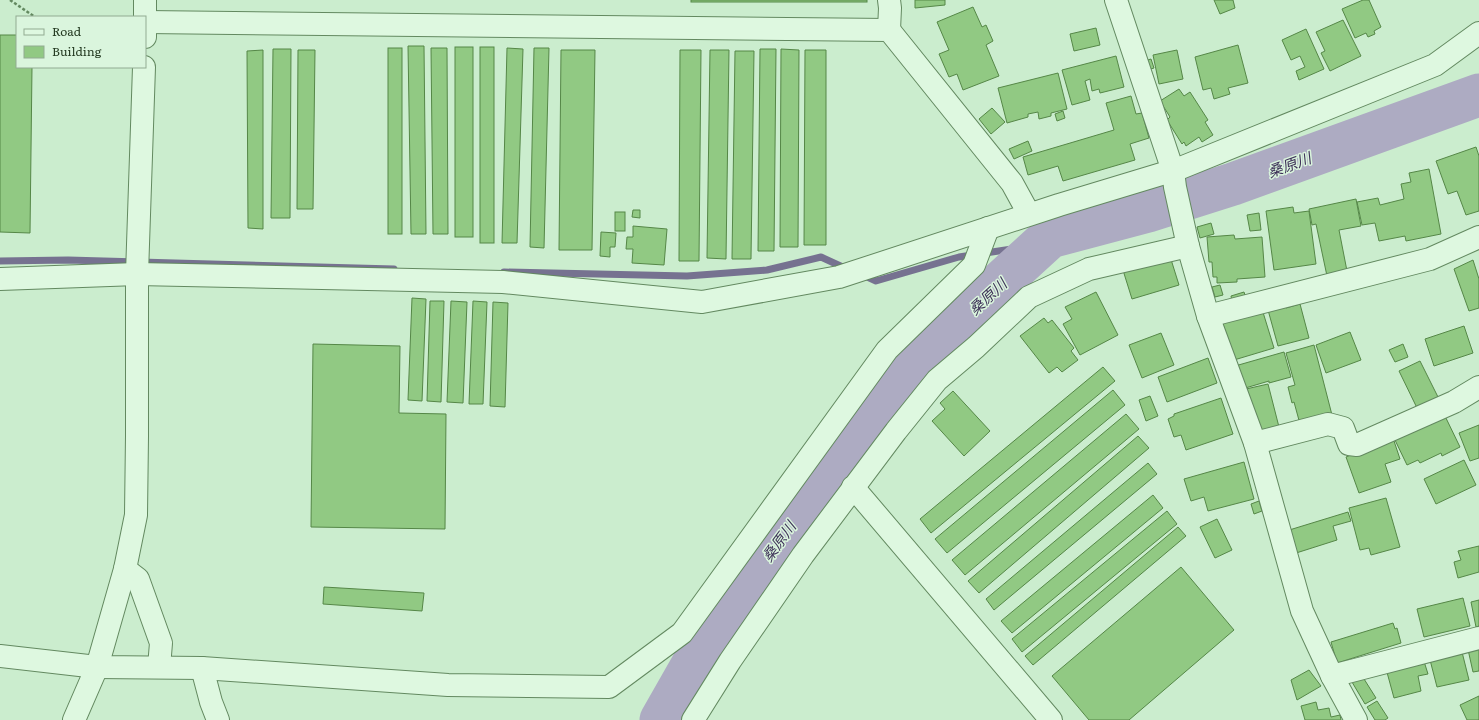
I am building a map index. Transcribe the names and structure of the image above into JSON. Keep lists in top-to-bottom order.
{
  "water": ["桑原川"],
  "legend": ["Road", "Building"]
}
